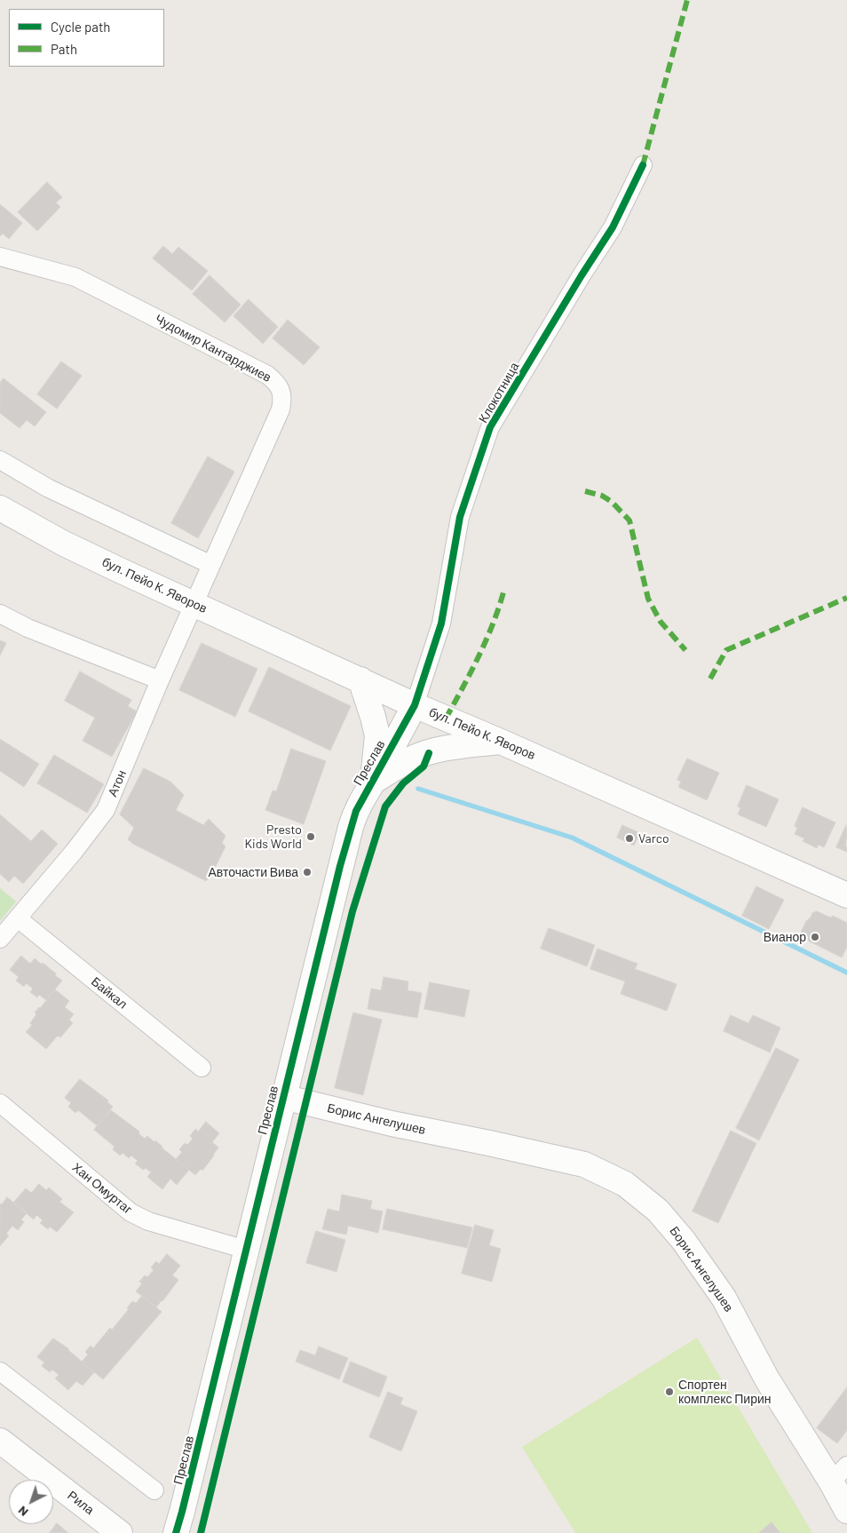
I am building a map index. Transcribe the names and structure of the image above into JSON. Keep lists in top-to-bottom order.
{
  "streets": {
    "street": [
      "Чудомир Кантарджиев",
      "Клокотница",
      "бул. Пейо К. Яворов",
      "Преслав",
      "Атон",
      "Байкал",
      "Борис Ангелушев",
      "Хан Омуртаг",
      "Рила"
    ]
  },
  "crossings": [
    ["Чудомир Кантарджиев", "бул. Пейо К. Яворов"],
    ["Чудомир Кантарджиев", "Атон"],
    ["Клокотница", "бул. Пейо К. Яворов"],
    ["Клокотница", "Преслав"],
    ["бул. Пейо К. Яворов", "Преслав"],
    ["бул. Пейо К. Яворов", "Атон"],
    ["Преслав", "Борис Ангелушев"],
    ["Преслав", "Хан Омуртаг"],
    ["Атон", "Байкал"]
  ],
  "places": [
    "Presto Kids World",
    "Varco",
    "Авточасти Вива",
    "Вианор",
    "Спортен комплекс Пирин"
  ],
  "legend": ["Cycle path", "Path"],
  "north": "bottom left"
}
